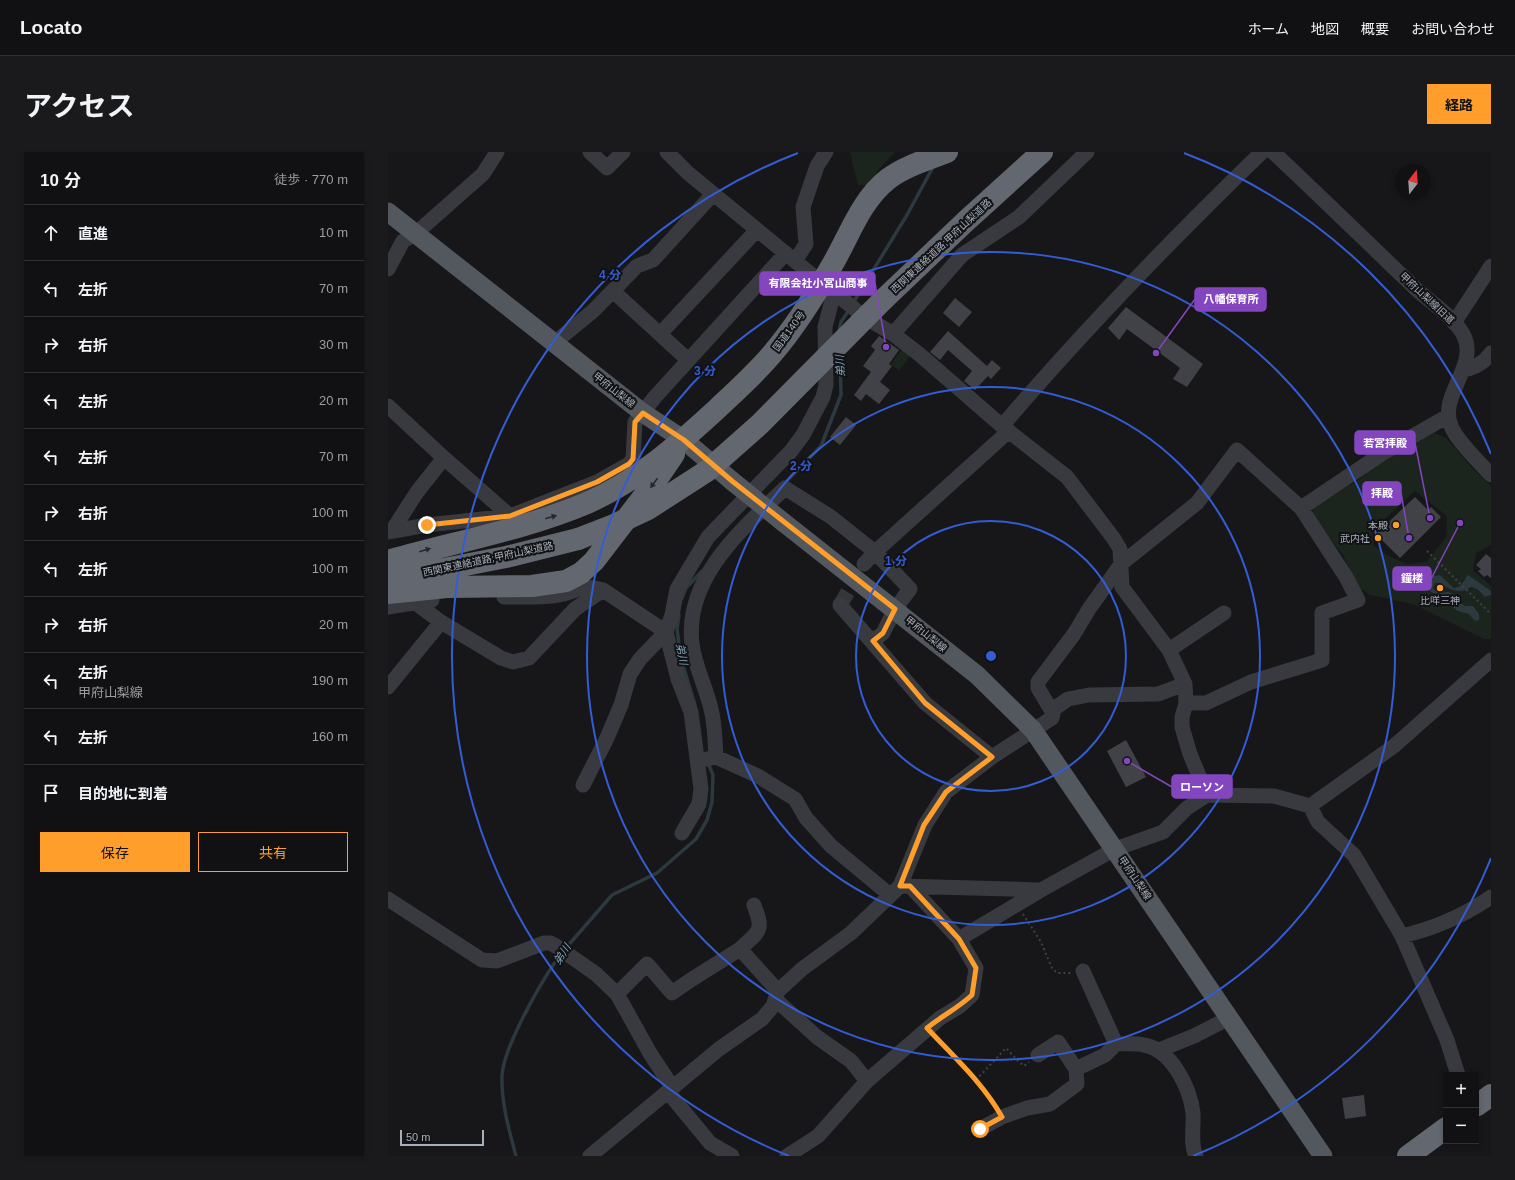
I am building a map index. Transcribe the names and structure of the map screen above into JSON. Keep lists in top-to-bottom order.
{
  "streets": {
    "highway": ["西関東連絡道路;甲府山梨道路", "国道140号"],
    "main road": ["甲府山梨線"],
    "street": ["甲府山梨線旧道"]
  },
  "crossings": [
    ["国道140号", "甲府山梨線"]
  ],
  "water": ["弟川"],
  "places": [
    "有限会社小宮山商事",
    "八幡保育所",
    "若宮拝殿",
    "鐘楼",
    "本殿",
    "武内社",
    "拝殿",
    "比咩三神",
    "ローソン"
  ],
  "scale_bar": "50 m",
  "north": "top",
  "page": {
    "header": "Locato",
    "nav": [
      "ホーム",
      "地図",
      "概要",
      "お問い合わせ"
    ],
    "title": "アクセス",
    "buttons": [
      "経路",
      ["保存", "共有"]
    ],
    "heading": ["10 分", "徒歩 · 770 m"],
    "list": [
      ["直進", "10 m"],
      ["左折", "70 m"],
      ["右折", "30 m"],
      ["左折", "20 m"],
      ["左折", "70 m"],
      ["右折", "100 m"],
      ["左折", "100 m"],
      ["右折", "20 m"],
      ["左折", "甲府山梨線", "190 m"],
      ["左折", "160 m"],
      "目的地に到着"
    ],
    "map_buttons": ["+", "−"],
    "scale": "50 m"
  },
  "rings": [
    "4 分",
    "3 分",
    "2 分",
    "1 分"
  ]
}
